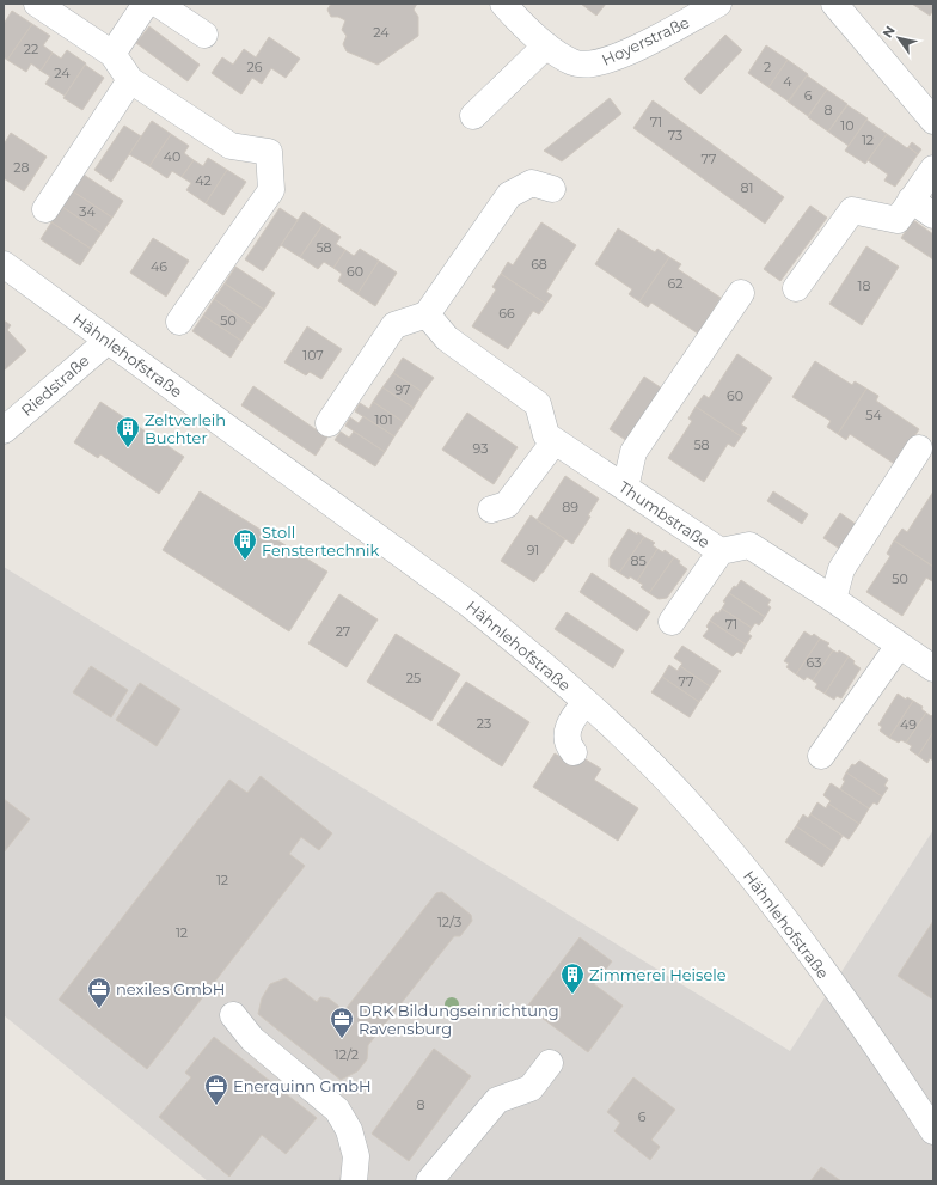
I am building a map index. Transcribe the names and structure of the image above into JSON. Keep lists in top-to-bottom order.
{
  "streets": {
    "street": [
      "Hoyerstraße",
      "Hähnlehofstraße",
      "Riedstraße",
      "Thumbstraße"
    ]
  },
  "crossings": [
    ["Hähnlehofstraße", "Riedstraße"]
  ],
  "places": {
    "building": ["Zeltverleih Buchter", "Stoll Fenstertechnik", "Zimmerei Heisele"],
    "office": ["nexiles GmbH", "DRK Bildungseinrichtung Ravensburg", "Enerquinn GmbH"]
  },
  "house_numbers": [
    "24",
    "22",
    "26",
    "2",
    "24",
    "4",
    "6",
    "8",
    "71",
    "10",
    "73",
    "12",
    "40",
    "77",
    "28",
    "42",
    "81",
    "34",
    "58",
    "68",
    "46",
    "60",
    "62",
    "18",
    "66",
    "50",
    "107",
    "97",
    "60",
    "54",
    "101",
    "58",
    "93",
    "89",
    "91",
    "85",
    "50",
    "71",
    "27",
    "63",
    "25",
    "77",
    "23",
    "49",
    "12",
    "12/3",
    "12",
    "12/2",
    "8",
    "6"
  ],
  "north": "top left"
}
